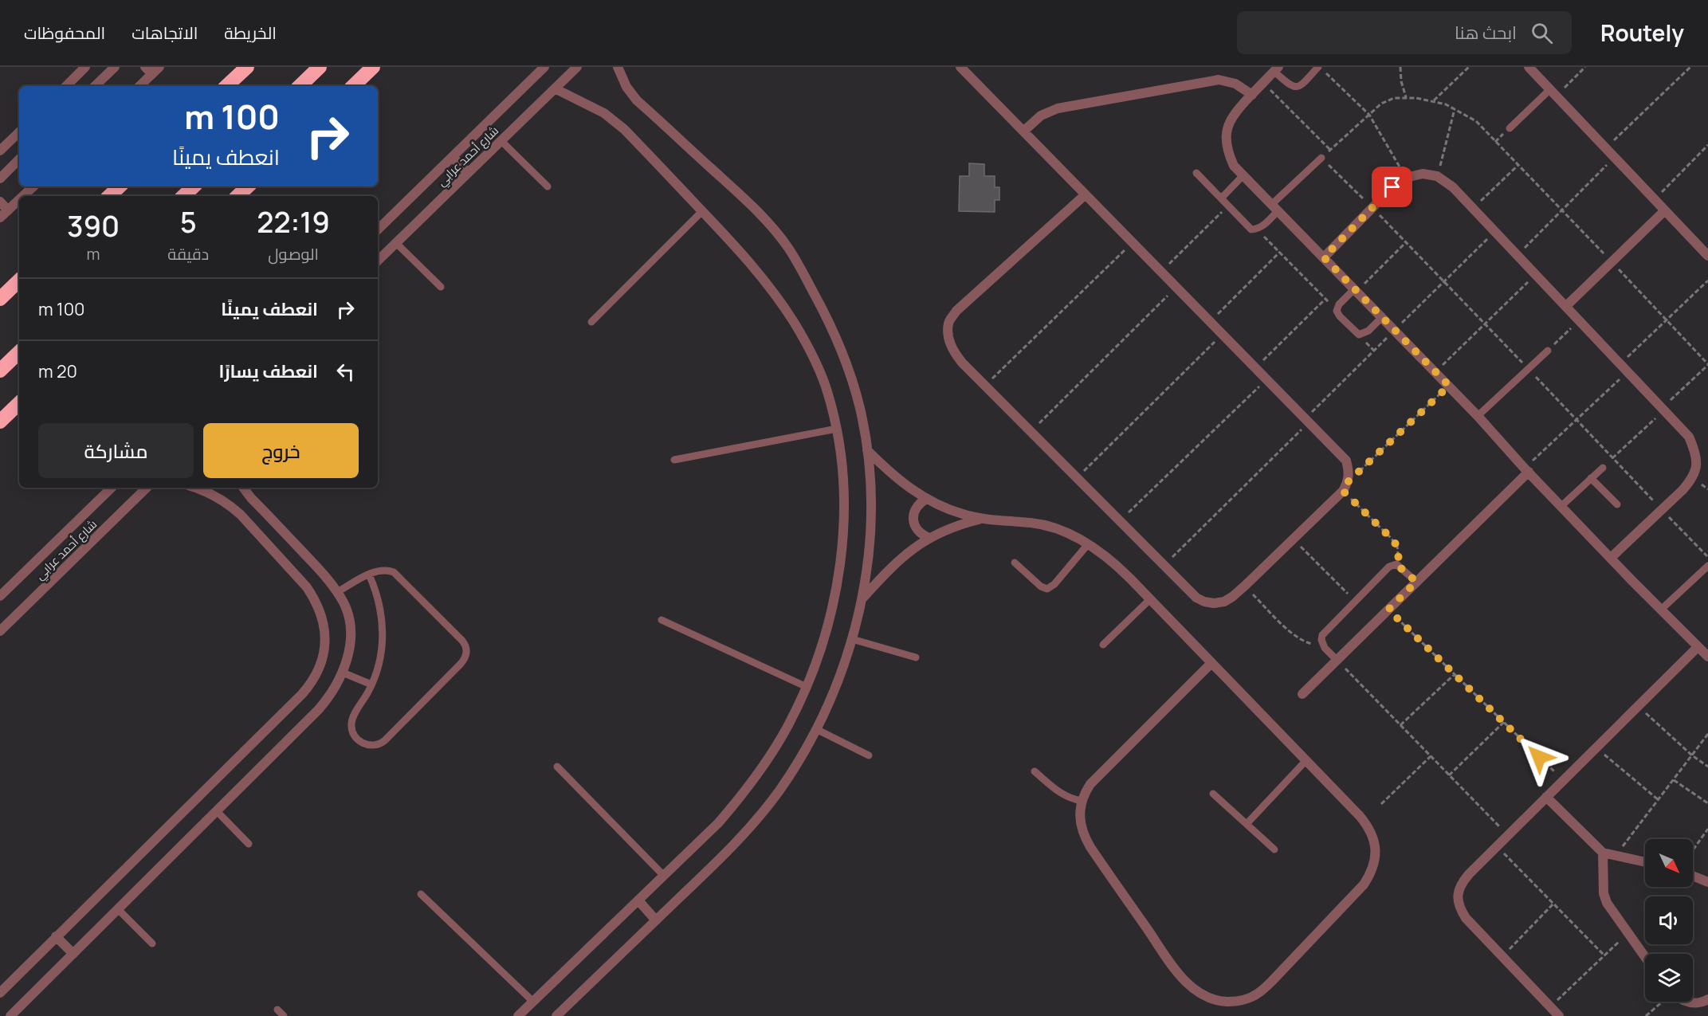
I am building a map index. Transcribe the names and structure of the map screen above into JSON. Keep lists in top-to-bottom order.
{
  "streets": {
    "street": ["شارع أحمد عرابي"]
  },
  "north": "bottom right",
  "page": {
    "header": "Routely",
    "search": "ابحث هنا",
    "nav": ["الخريطة", "الاتجاهات", "المحفوظات"],
    "turn": ["100 m", "انعطف يمينًا"],
    "eta": [
      "22:19",
      "الوصول",
      "5",
      "دقيقة",
      "390",
      "m"
    ],
    "list": [
      {
        "name": "انعطف يمينًا",
        "value": "100 m"
      },
      {
        "name": "انعطف يسارًا",
        "value": "20 m"
      }
    ],
    "buttons": ["خروج", "مشاركة"]
  }
}
